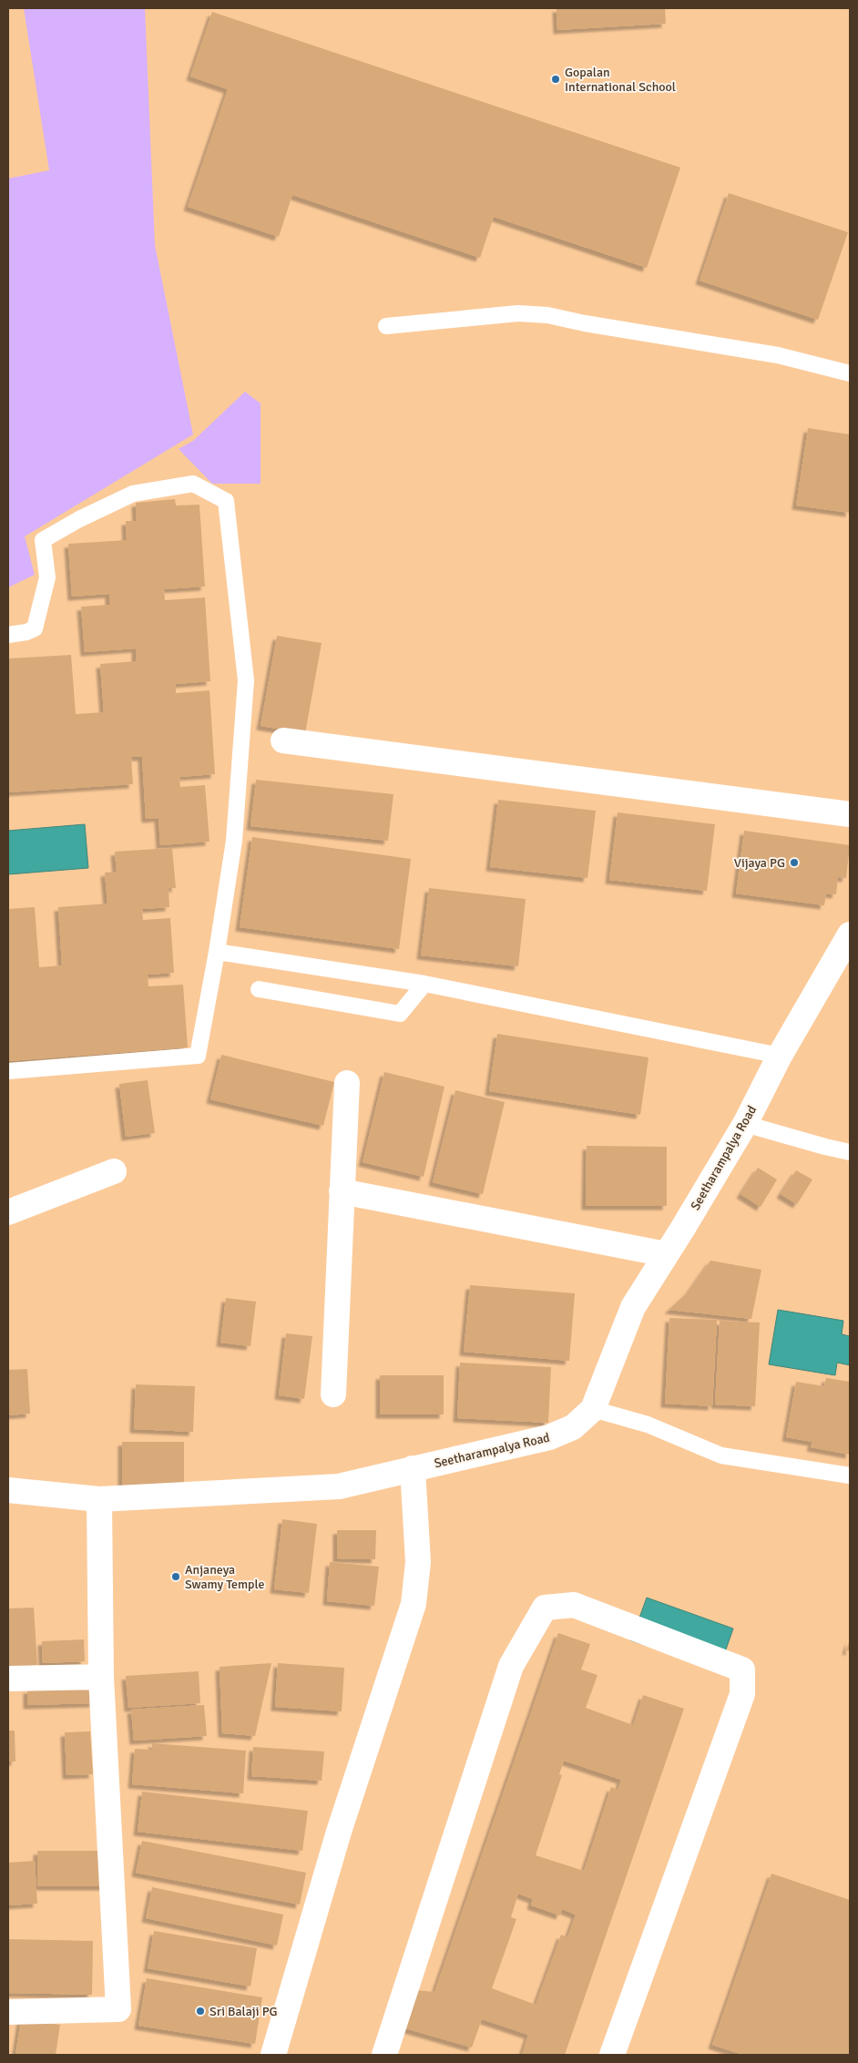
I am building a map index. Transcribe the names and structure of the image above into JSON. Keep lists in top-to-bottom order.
{
  "streets": {
    "street": ["Seetharampalya Road"]
  },
  "places": [
    "Gopalan International School",
    "Vijaya PG",
    "Anjaneya Swamy Temple",
    "Sri Balaji PG"
  ]
}
